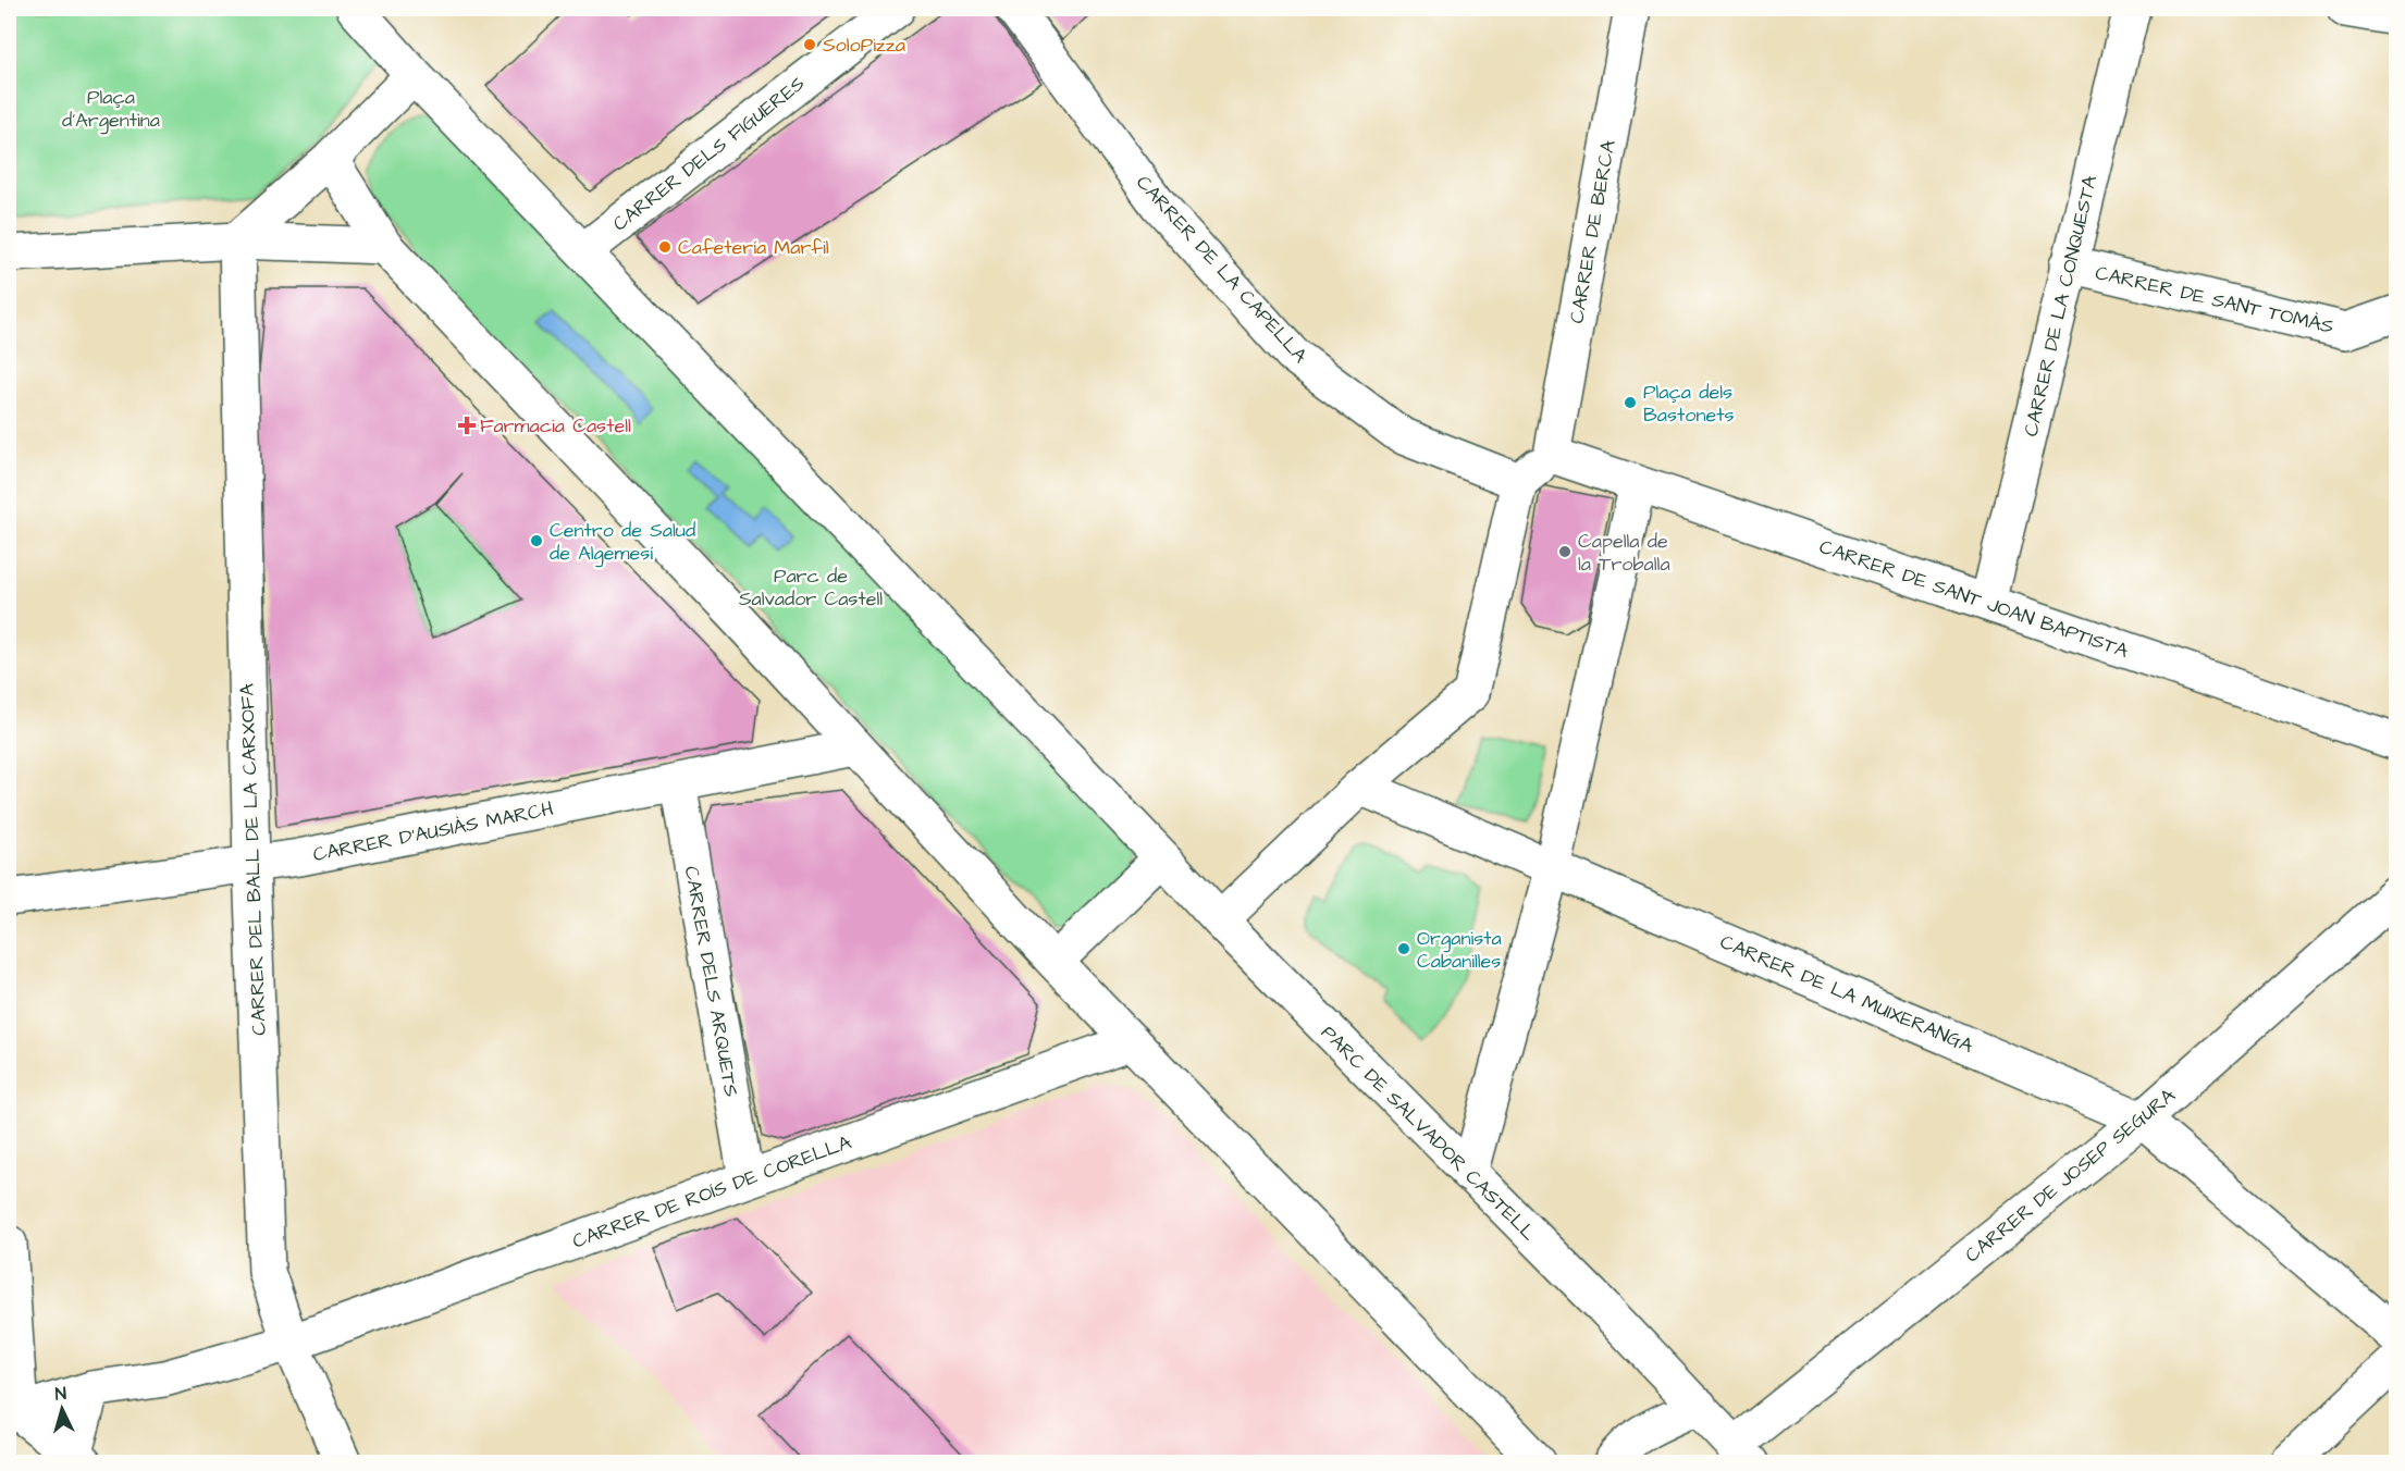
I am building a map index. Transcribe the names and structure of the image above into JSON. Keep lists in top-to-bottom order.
{
  "streets": {
    "street": [
      "CARRER DELS FIGUERES",
      "CARRER DE BERCA",
      "CARRER DE LA CAPELLA",
      "CARRER DE SANT TOMÀS",
      "CARRER DE LA CONQUESTA",
      "CARRER DE SANT JOAN BAPTISTA",
      "CARRER D'AUSIÀS MARCH",
      "CARRER DEL BALL DE LA CARXOFA",
      "CARRER DELS ARQUETS",
      "CARRER DE LA MUIXERANGA",
      "PARC DE SALVADOR CASTELL",
      "CARRER DE JOSEP SEGURA",
      "CARRER DE ROÍS DE CORELLA"
    ]
  },
  "crossings": [
    ["CARRER DELS FIGUERES", "PARC DE SALVADOR CASTELL"],
    ["CARRER DE BERCA", "CARRER DE SANT JOAN BAPTISTA"],
    ["CARRER DE SANT TOMÀS", "CARRER DE LA CONQUESTA"],
    ["CARRER DE LA CONQUESTA", "CARRER DE SANT JOAN BAPTISTA"],
    ["CARRER D'AUSIÀS MARCH", "CARRER DEL BALL DE LA CARXOFA"],
    ["CARRER D'AUSIÀS MARCH", "CARRER DELS ARQUETS"],
    ["CARRER DEL BALL DE LA CARXOFA", "CARRER DE ROÍS DE CORELLA"],
    ["CARRER DELS ARQUETS", "CARRER DE ROÍS DE CORELLA"],
    ["CARRER DE LA MUIXERANGA", "CARRER DE JOSEP SEGURA"],
    ["PARC DE SALVADOR CASTELL", "CARRER DE JOSEP SEGURA"]
  ],
  "parks": ["Plaça d'Argentina", "Parc de Salvador Castell"],
  "places": {
    "other": [
      "SoloPizza",
      "Cafetería Marfil",
      "Plaça dels Bastonets",
      "Centro de Salud de Algemesí",
      "Capella de la Troballa",
      "Organista Cabanilles"
    ],
    "health": ["Farmacia Castell"]
  },
  "north": "top"
}
